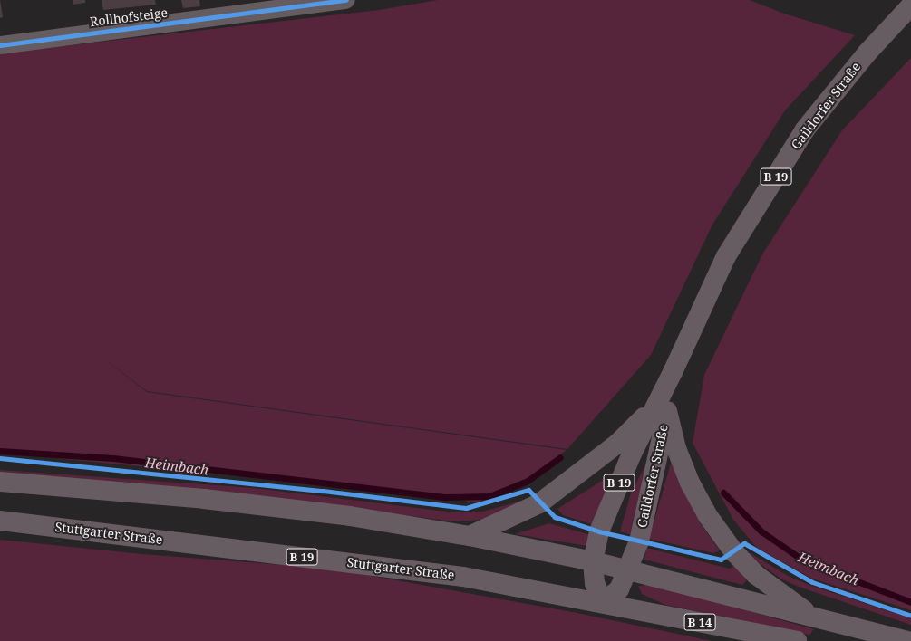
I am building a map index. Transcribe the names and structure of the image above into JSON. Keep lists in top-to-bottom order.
{
  "streets": {
    "main road": [
      "Gaildorfer Straße",
      "B 19",
      "Stuttgarter Straße",
      "B 14"
    ],
    "street": ["Rollhofsteige"]
  },
  "crossings": [
    ["Gaildorfer Straße", "Stuttgarter Straße"],
    ["Gaildorfer Straße", "B 14"]
  ],
  "water": ["Heimbach"]
}
